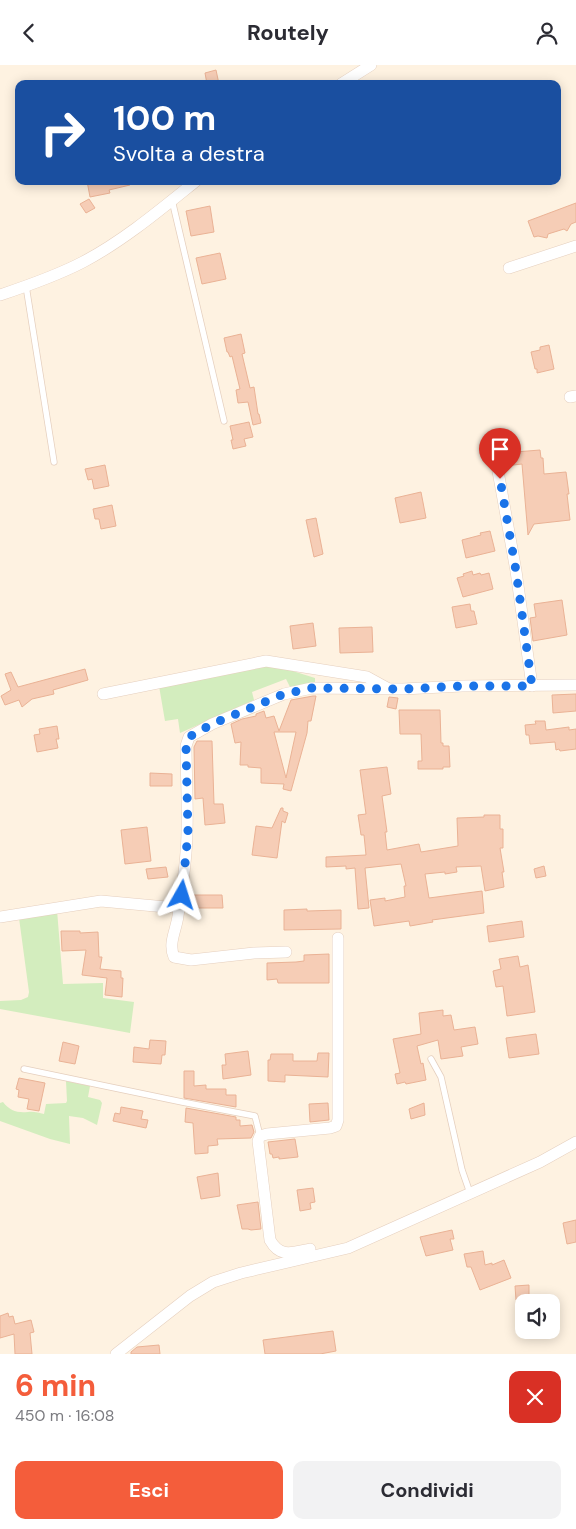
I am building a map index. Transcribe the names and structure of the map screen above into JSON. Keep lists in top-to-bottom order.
{
  "page": {
    "header": "Routely",
    "turn": ["100 m", "Svolta a destra"],
    "heading": ["6 min", "450 m · 16:08"],
    "buttons": ["Esci", "Condividi"]
  }
}
